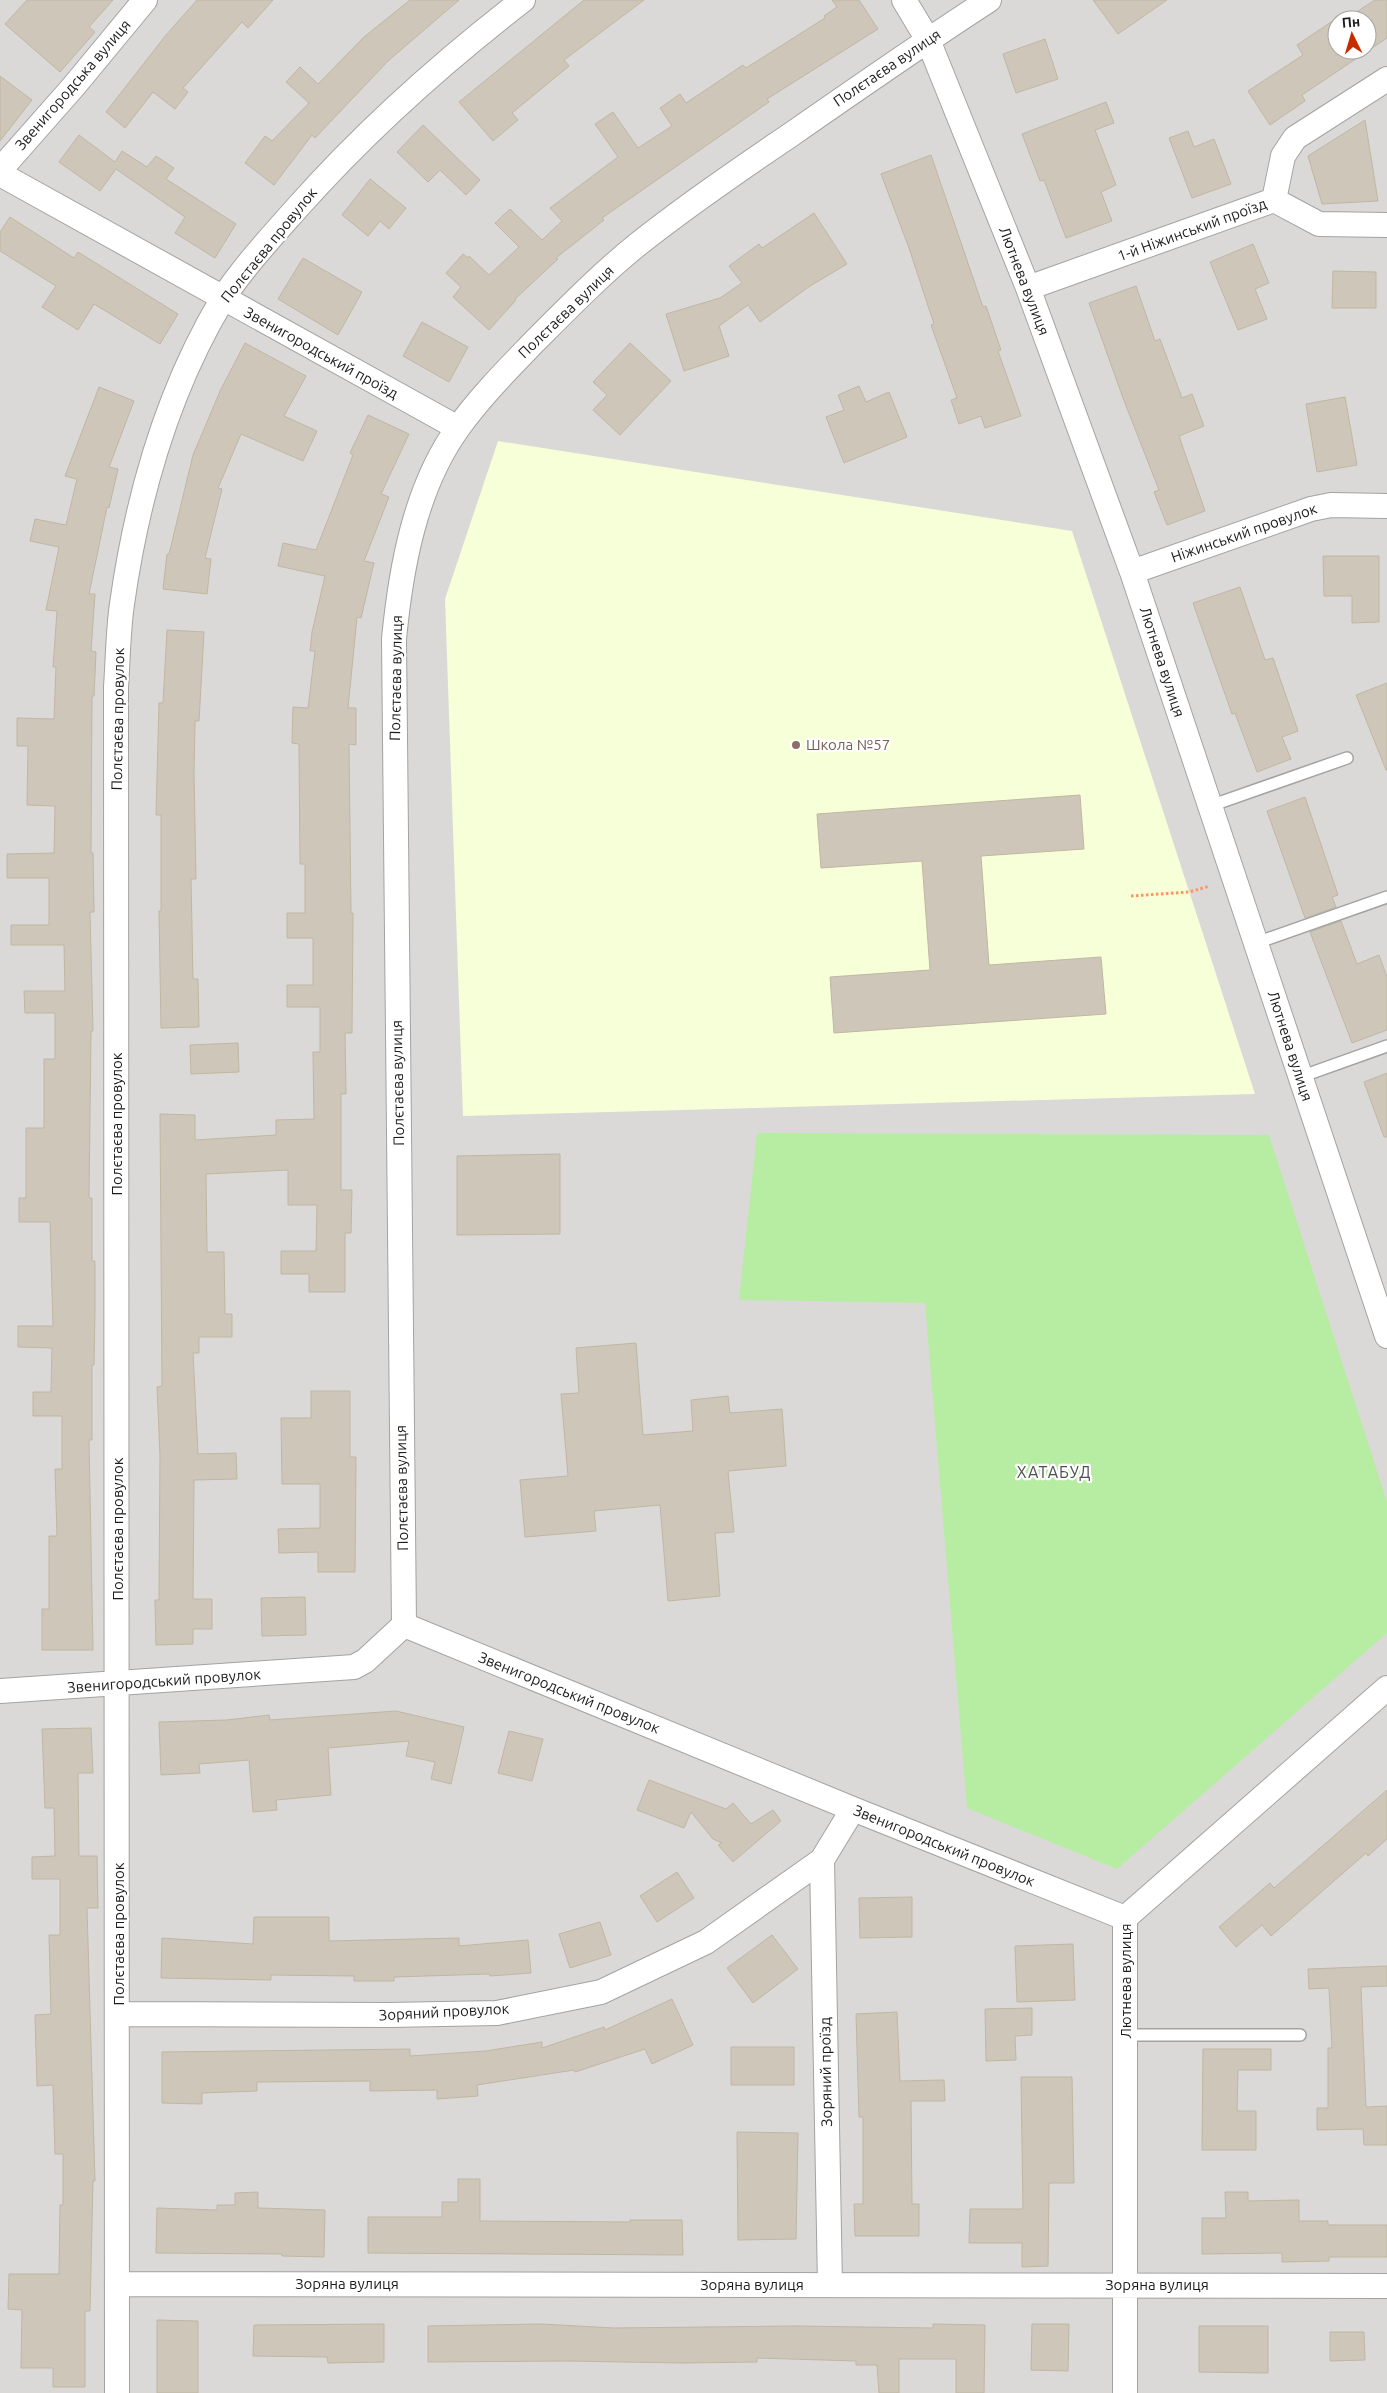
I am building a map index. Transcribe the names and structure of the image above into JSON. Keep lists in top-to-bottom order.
{
  "streets": {
    "street": [
      "Полєтаєва вулиця",
      "Звенигородська вулиця",
      "1-й Ніжинський проїзд",
      "Полєтаєва провулок",
      "Лютнева вулиця",
      "Звенигородський проїзд",
      "Ніжинський провулок",
      "Звенигородський провулок",
      "Зоряний провулок",
      "Зоряний проїзд",
      "Зоряна вулиця"
    ]
  },
  "crossings": [
    ["Полєтаєва вулиця", "Лютнева вулиця"],
    ["Полєтаєва вулиця", "Звенигородський проїзд"],
    ["Полєтаєва вулиця", "Звенигородський провулок"],
    ["1-й Ніжинський проїзд", "Лютнева вулиця"],
    ["Полєтаєва провулок", "Звенигородський проїзд"],
    ["Полєтаєва провулок", "Звенигородський провулок"],
    ["Полєтаєва провулок", "Зоряний провулок"],
    ["Полєтаєва провулок", "Зоряна вулиця"],
    ["Лютнева вулиця", "Ніжинський провулок"],
    ["Лютнева вулиця", "Звенигородський провулок"],
    ["Лютнева вулиця", "Зоряна вулиця"],
    ["Звенигородський провулок", "Зоряний провулок"],
    ["Зоряний провулок", "Зоряний проїзд"],
    ["Зоряний проїзд", "Зоряна вулиця"]
  ],
  "districts": ["ХАТАБУД"],
  "places": ["Школа №57"],
  "north": "top"
}
